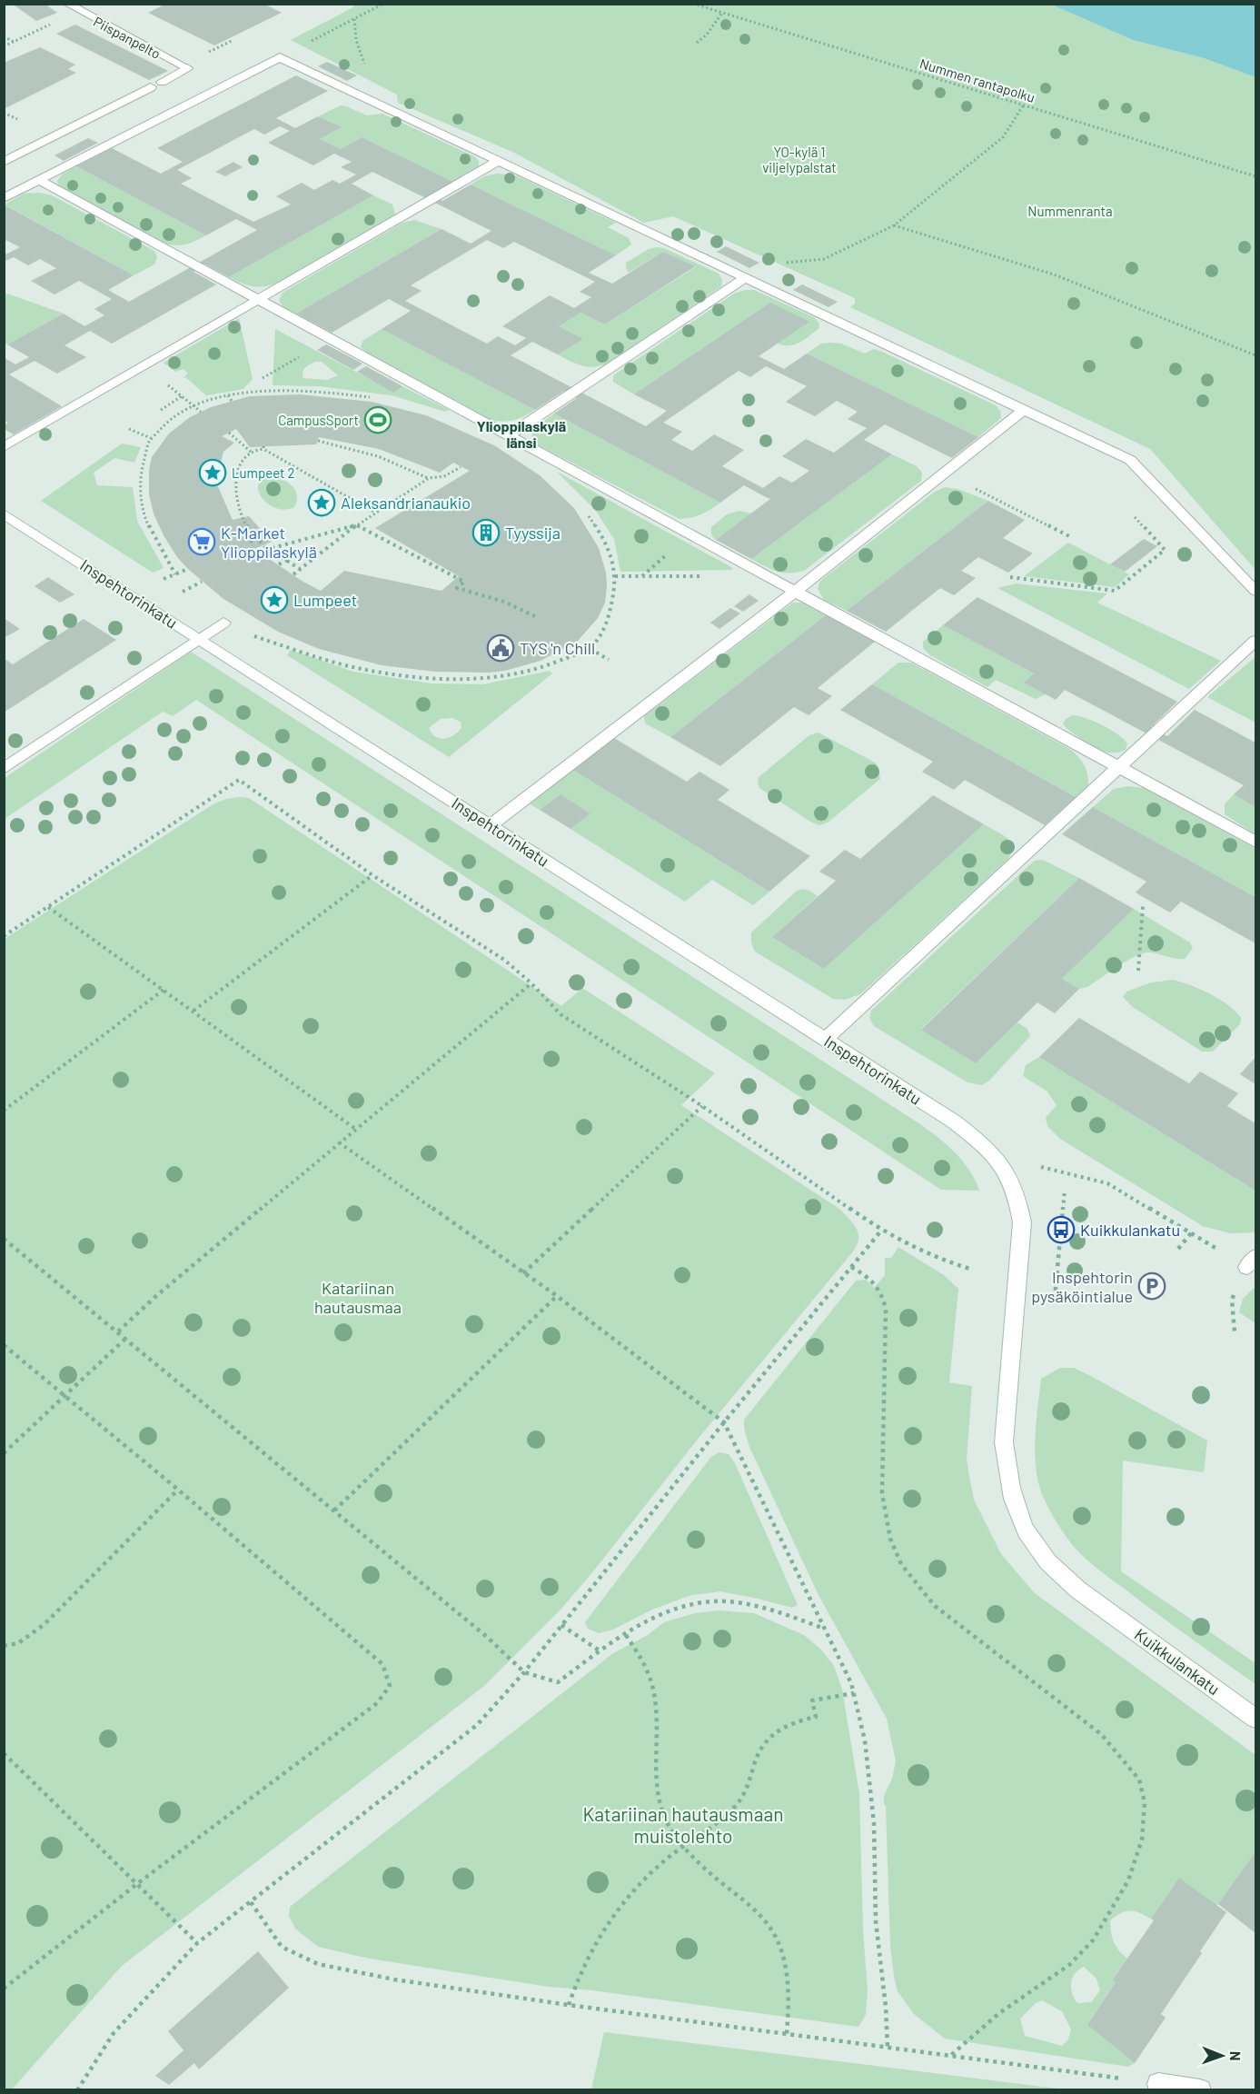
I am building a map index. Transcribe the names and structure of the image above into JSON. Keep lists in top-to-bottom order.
{
  "streets": {
    "street": ["Piispanpelto", "Inspehtorinkatu", "Kuikkulankatu"],
    "path": ["Nummen rantapolku"]
  },
  "crossings": [
    ["Inspehtorinkatu", "Kuikkulankatu"]
  ],
  "districts": ["Ylioppilaskylä länsi"],
  "parks": [
    "YO-kylä 1 viljelypalstat",
    "Nummenranta",
    "Katariinan hautausmaa",
    "Katariinan hautausmaan muistolehto"
  ],
  "places": {
    "sports": ["CampusSport"],
    "place": ["Lumpeet 2", "Aleksandrianaukio", "Lumpeet"],
    "building": ["Tyyssija"],
    "supermarket": ["K-Market Ylioppilaskylä"],
    "public building": ["TYS 'n Chill"],
    "bus stop": ["Kuikkulankatu"],
    "parking": ["Inspehtorin pysäköintialue"]
  },
  "north": "right"
}
